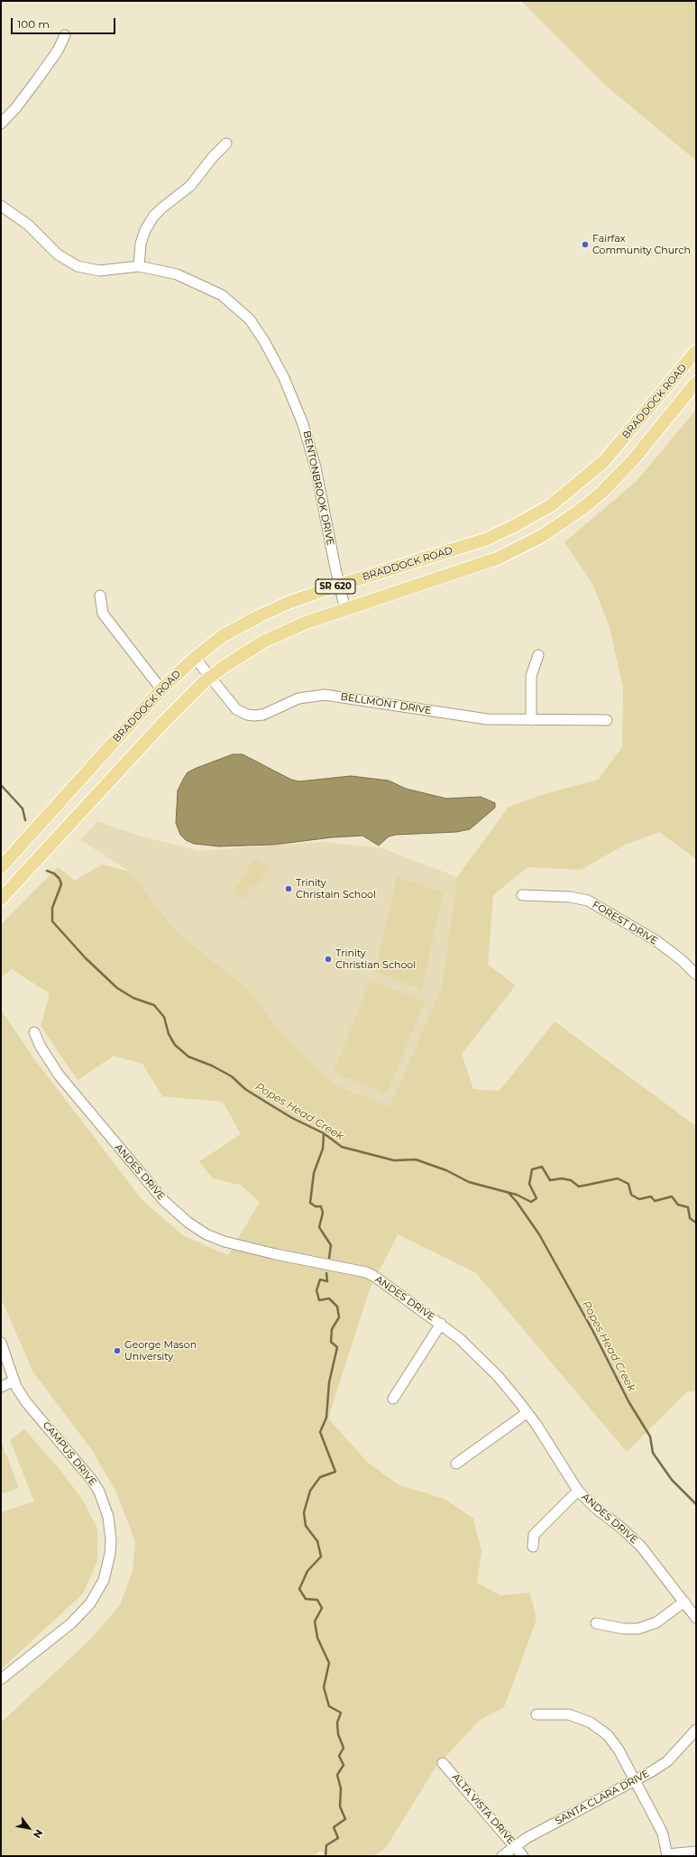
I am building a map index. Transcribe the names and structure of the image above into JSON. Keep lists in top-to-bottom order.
{
  "streets": {
    "main road": ["BRADDOCK ROAD", "SR 620"],
    "street": [
      "BENTONBROOK DRIVE",
      "BELLMONT DRIVE",
      "FOREST DRIVE",
      "ANDES DRIVE",
      "CAMPUS DRIVE",
      "SANTA CLARA DRIVE",
      "ALTA VISTA DRIVE"
    ]
  },
  "crossings": [
    ["BRADDOCK ROAD", "BENTONBROOK DRIVE"],
    ["BRADDOCK ROAD", "BELLMONT DRIVE"],
    ["SANTA CLARA DRIVE", "ALTA VISTA DRIVE"]
  ],
  "water": ["Popes Head Creek"],
  "places": [
    "Fairfax Community Church",
    "Trinity Christain School",
    "Trinity Christian School",
    "George Mason University"
  ],
  "scale_bar": "100 m",
  "north": "bottom right"
}
